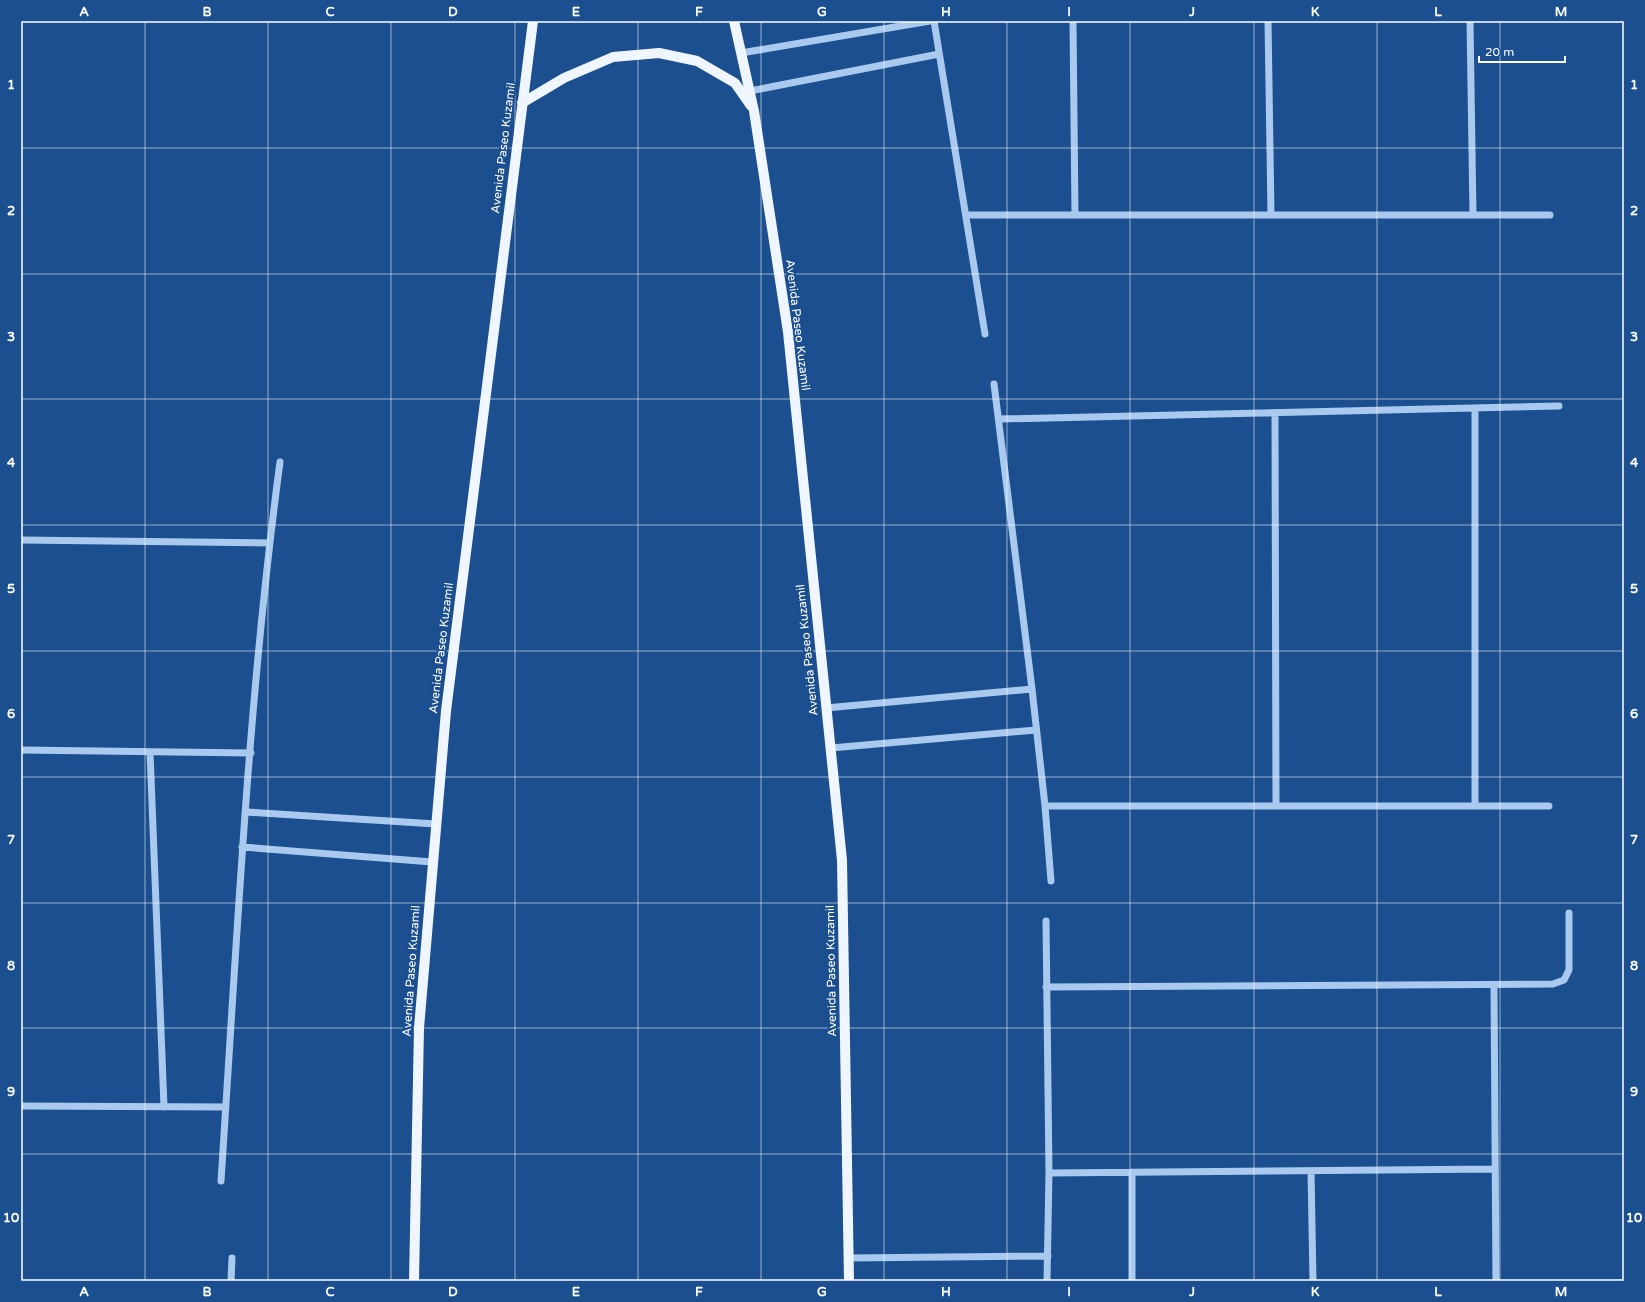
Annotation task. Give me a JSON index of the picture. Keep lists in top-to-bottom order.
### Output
{
  "streets": {
    "main road": ["Avenida Paseo Kuzamil"]
  },
  "scale_bar": "20 m",
  "grid": {
    "columns": [
      "A",
      "B",
      "C",
      "D",
      "E",
      "F",
      "G",
      "H",
      "I",
      "J",
      "K",
      "L",
      "M"
    ],
    "rows": [
      "1",
      "2",
      "3",
      "4",
      "5",
      "6",
      "7",
      "8",
      "9",
      "10"
    ]
  }
}
